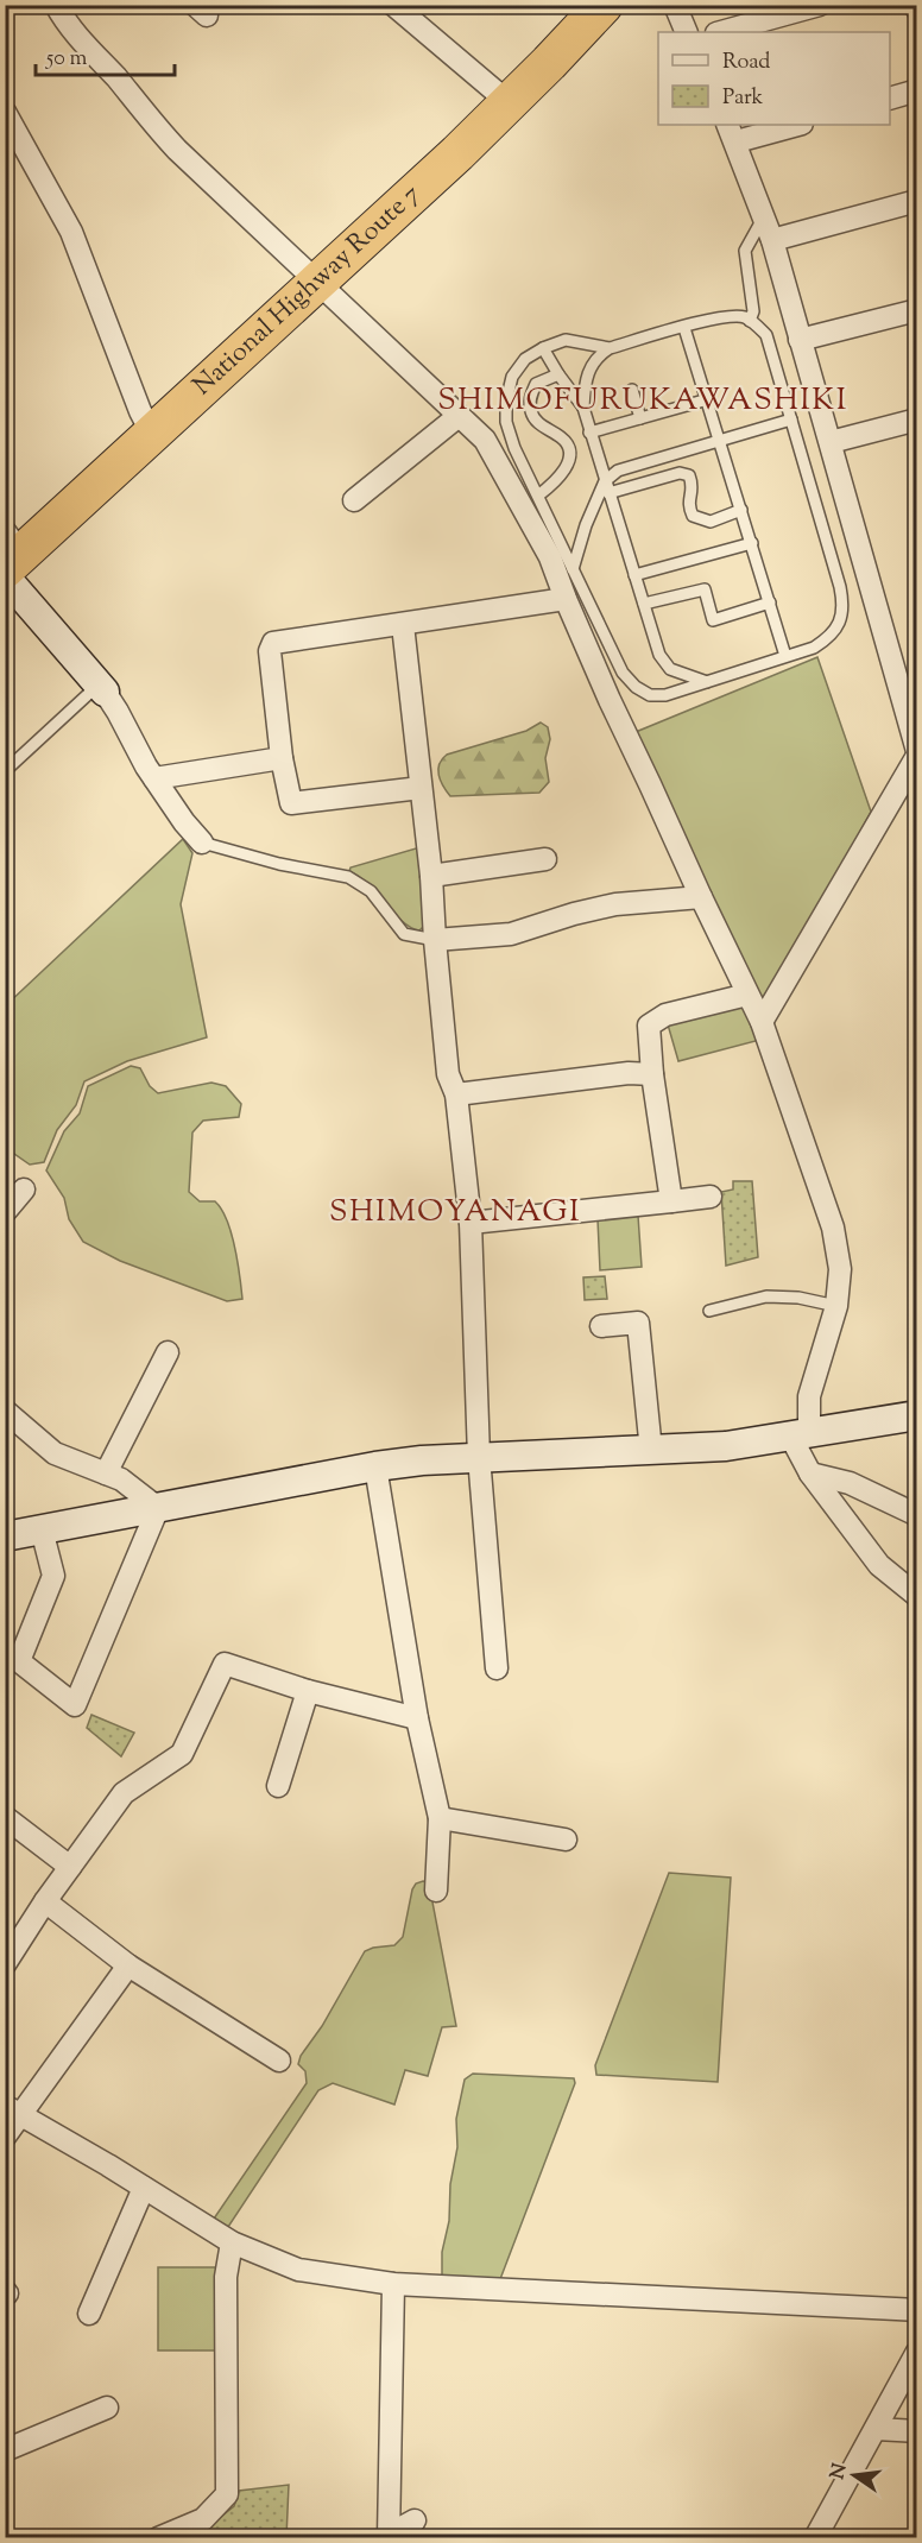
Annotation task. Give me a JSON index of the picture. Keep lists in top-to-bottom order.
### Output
{
  "streets": {
    "highway": ["National Highway Route 7"]
  },
  "districts": ["SHIMOFURUKAWASHIKI", "SHIMOYANAGI"],
  "legend": ["Road", "Park"],
  "scale_bar": "50 m",
  "north": "left"
}
